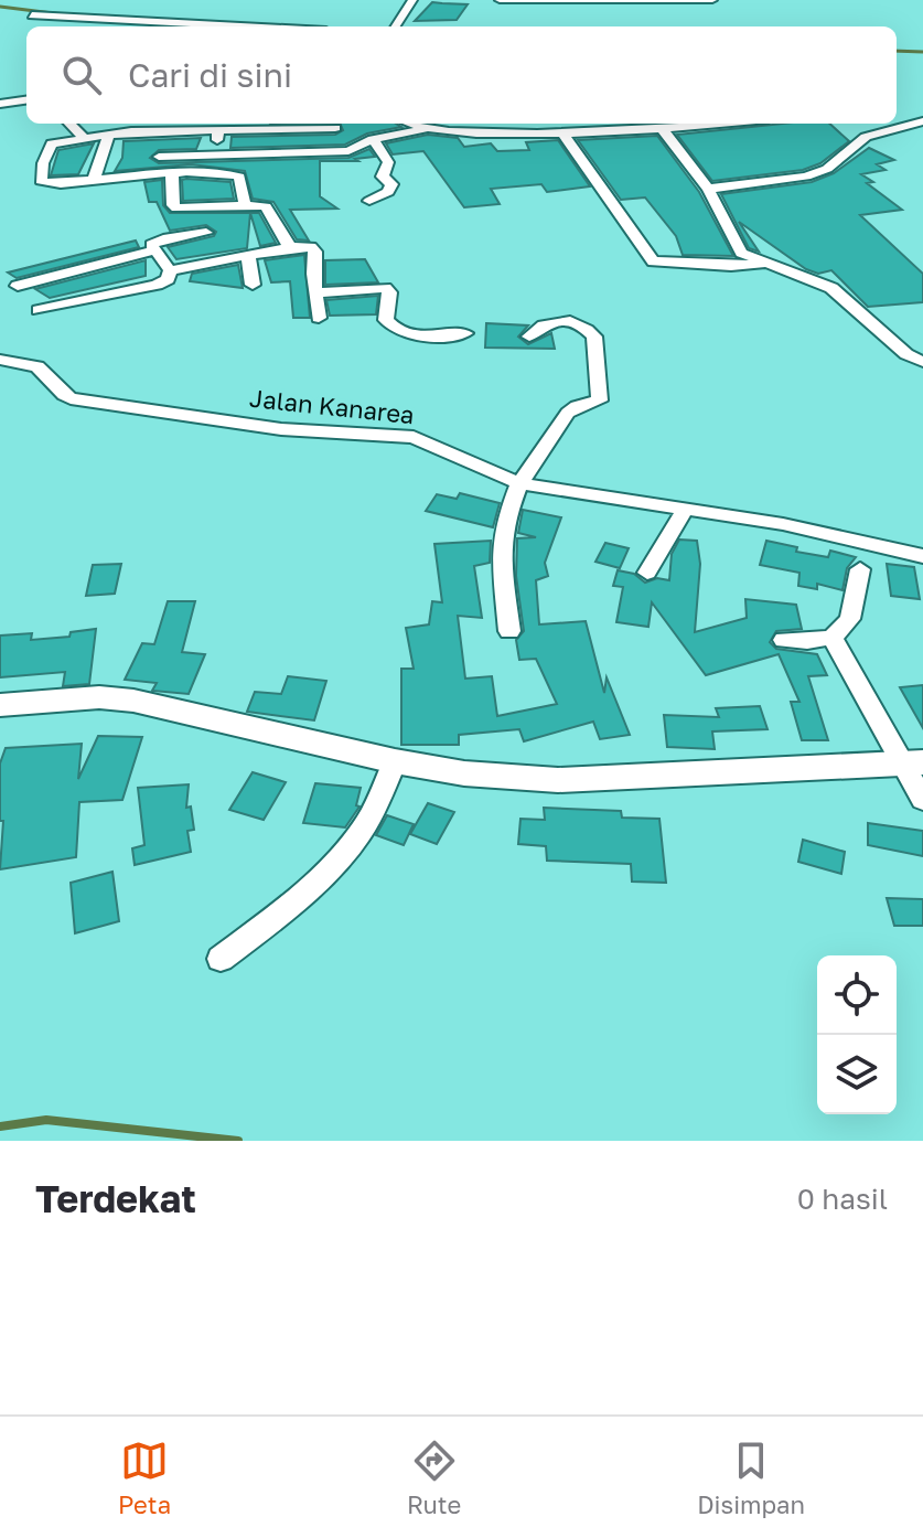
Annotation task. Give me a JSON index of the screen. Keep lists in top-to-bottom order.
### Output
{
  "streets": {
    "street": ["Jalan Kanarea"]
  },
  "page": {
    "search": "Cari di sini",
    "heading": ["Terdekat", "0 hasil"],
    "nav": ["Peta", "Rute", "Disimpan"]
  }
}
